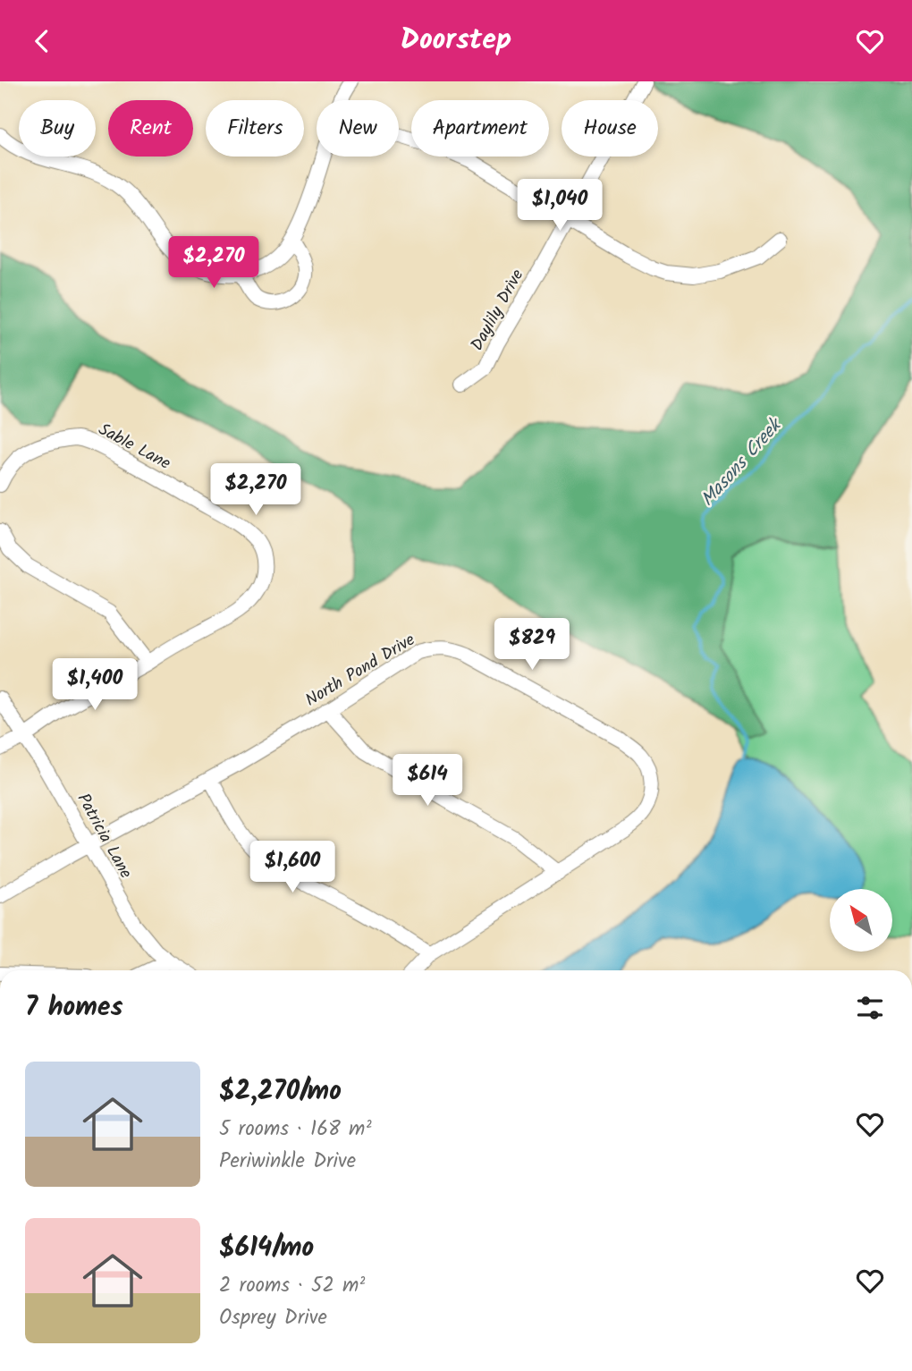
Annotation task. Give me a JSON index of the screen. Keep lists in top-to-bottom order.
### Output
{
  "streets": {
    "street": [
      "Daylily Drive",
      "Sable Lane",
      "North Pond Drive",
      "Patricia Lane"
    ]
  },
  "crossings": [
    ["Sable Lane", "Patricia Lane"],
    ["North Pond Drive", "Patricia Lane"]
  ],
  "water": ["Masons Creek"],
  "north": "top left",
  "page": {
    "header": "Doorstep",
    "chip": [
      "Buy",
      "Rent",
      "Filters",
      "New",
      "Apartment",
      "House"
    ],
    "price": [
      "$1,040",
      "$2,270",
      "$2,270",
      "$829",
      "$1,400",
      "$614",
      "$1,600"
    ],
    "heading": "7 homes",
    "list": [
      {
        "name": "$2,270/mo",
        "note": "5 rooms · 168 m² · Periwinkle Drive"
      },
      {
        "name": "$614/mo",
        "note": "2 rooms · 52 m² · Osprey Drive"
      }
    ]
  }
}
